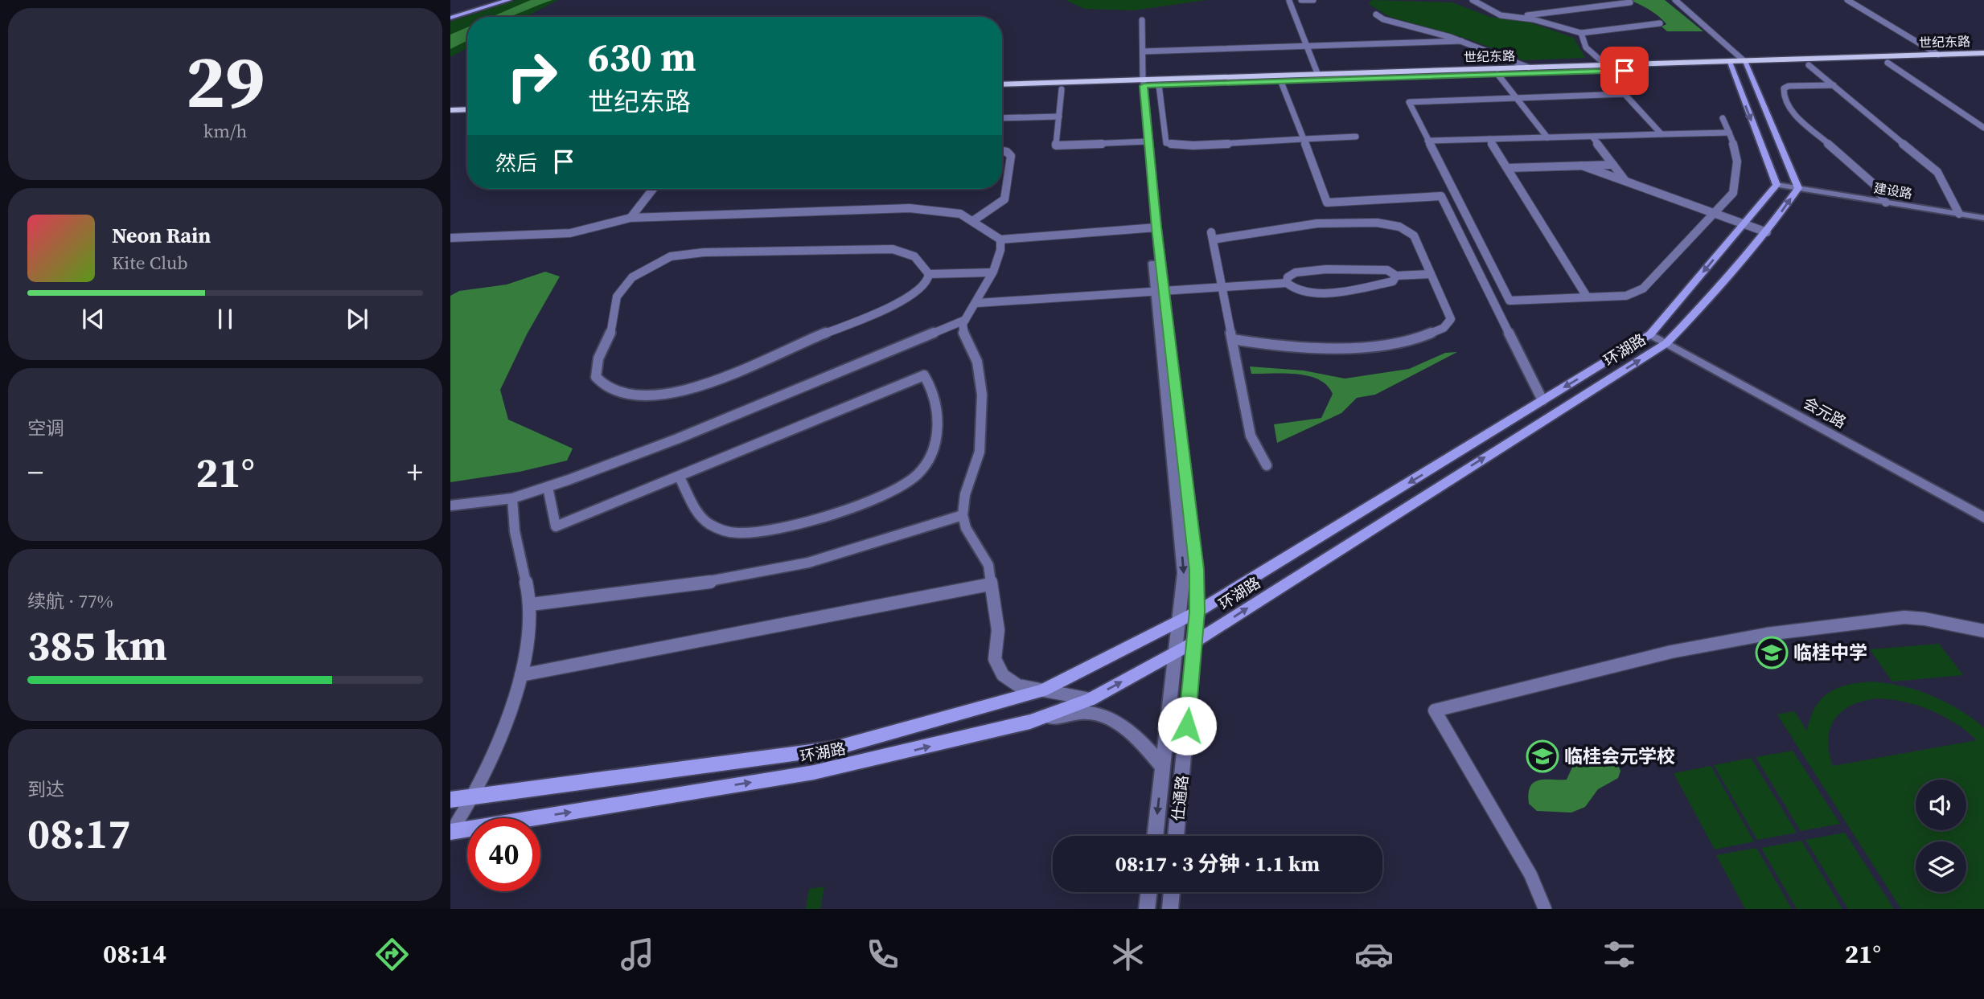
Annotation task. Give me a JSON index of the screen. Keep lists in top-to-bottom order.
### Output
{
  "streets": {
    "main road": ["世纪东路", "环湖路"],
    "street": ["建设路", "会元路", "仕通路"]
  },
  "crossings": [
    ["世纪东路", "仕通路"],
    ["建设路", "环湖路"],
    ["环湖路", "会元路"],
    ["环湖路", "仕通路"]
  ],
  "places": {
    "school or university": ["临桂中学", "临桂会元学校"]
  },
  "page": {
    "tile": [
      ["29", "km/h"],
      "空调",
      ["续航 · 77%", "385 km"],
      ["到达", "08:17"]
    ],
    "turn": ["630 m", "世纪东路"],
    "then": "然后",
    "song": ["Neon Rain", "Kite Club"],
    "heat": ["−", "21°", "+"],
    "limit": "40",
    "trip": "08:17 · 3 分钟 · 1.1 km",
    "tabs": ["08:14", "21°"]
  }
}
